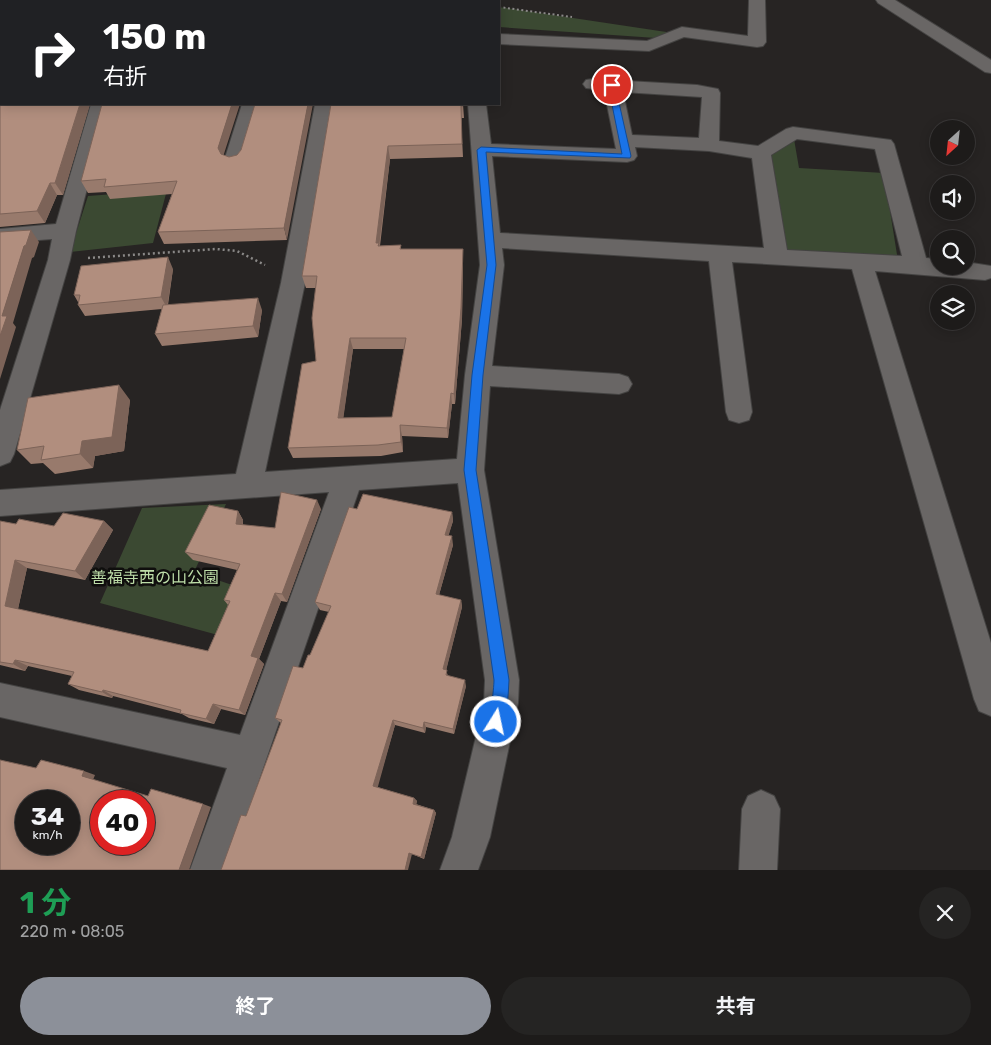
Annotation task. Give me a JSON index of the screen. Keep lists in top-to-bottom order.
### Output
{
  "parks": ["善福寺西の山公園"],
  "north": "bottom left",
  "page": {
    "turn": ["150 m", "右折"],
    "speed": "34 km/h",
    "limit": "40",
    "heading": ["1 分", "220 m · 08:05"],
    "buttons": ["終了", "共有"]
  }
}
